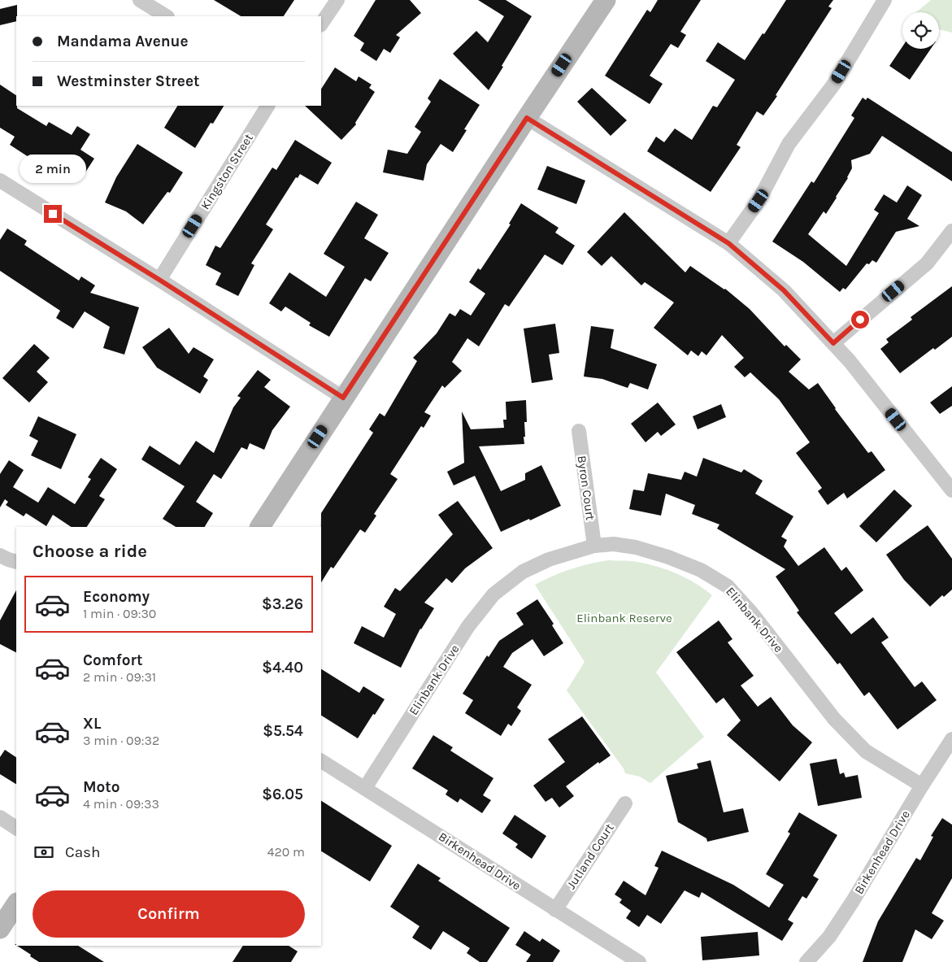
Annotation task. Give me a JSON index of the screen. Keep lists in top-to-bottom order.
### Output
{
  "streets": {
    "street": [
      "Kingston Street",
      "Byron Court",
      "Elinbank Drive",
      "Birkenhead Drive",
      "Jutland Court"
    ]
  },
  "crossings": [
    ["Byron Court", "Elinbank Drive"],
    ["Elinbank Drive", "Birkenhead Drive"],
    ["Birkenhead Drive", "Jutland Court"]
  ],
  "parks": ["Elinbank Reserve"],
  "page": {
    "banner": ["Mandama Avenue", "Westminster Street"],
    "bubble": "2 min",
    "heading": "Choose a ride",
    "list": [
      {
        "name": "Economy",
        "note": "1 min · 09:30",
        "value": "$3.26"
      },
      {
        "name": "Comfort",
        "note": "2 min · 09:31",
        "value": "$4.40"
      },
      {
        "name": "XL",
        "note": "3 min · 09:32",
        "value": "$5.54"
      },
      {
        "name": "Moto",
        "note": "4 min · 09:33",
        "value": "$6.05"
      }
    ],
    "pay": ["Cash", "420 m"],
    "buttons": "Confirm"
  }
}
